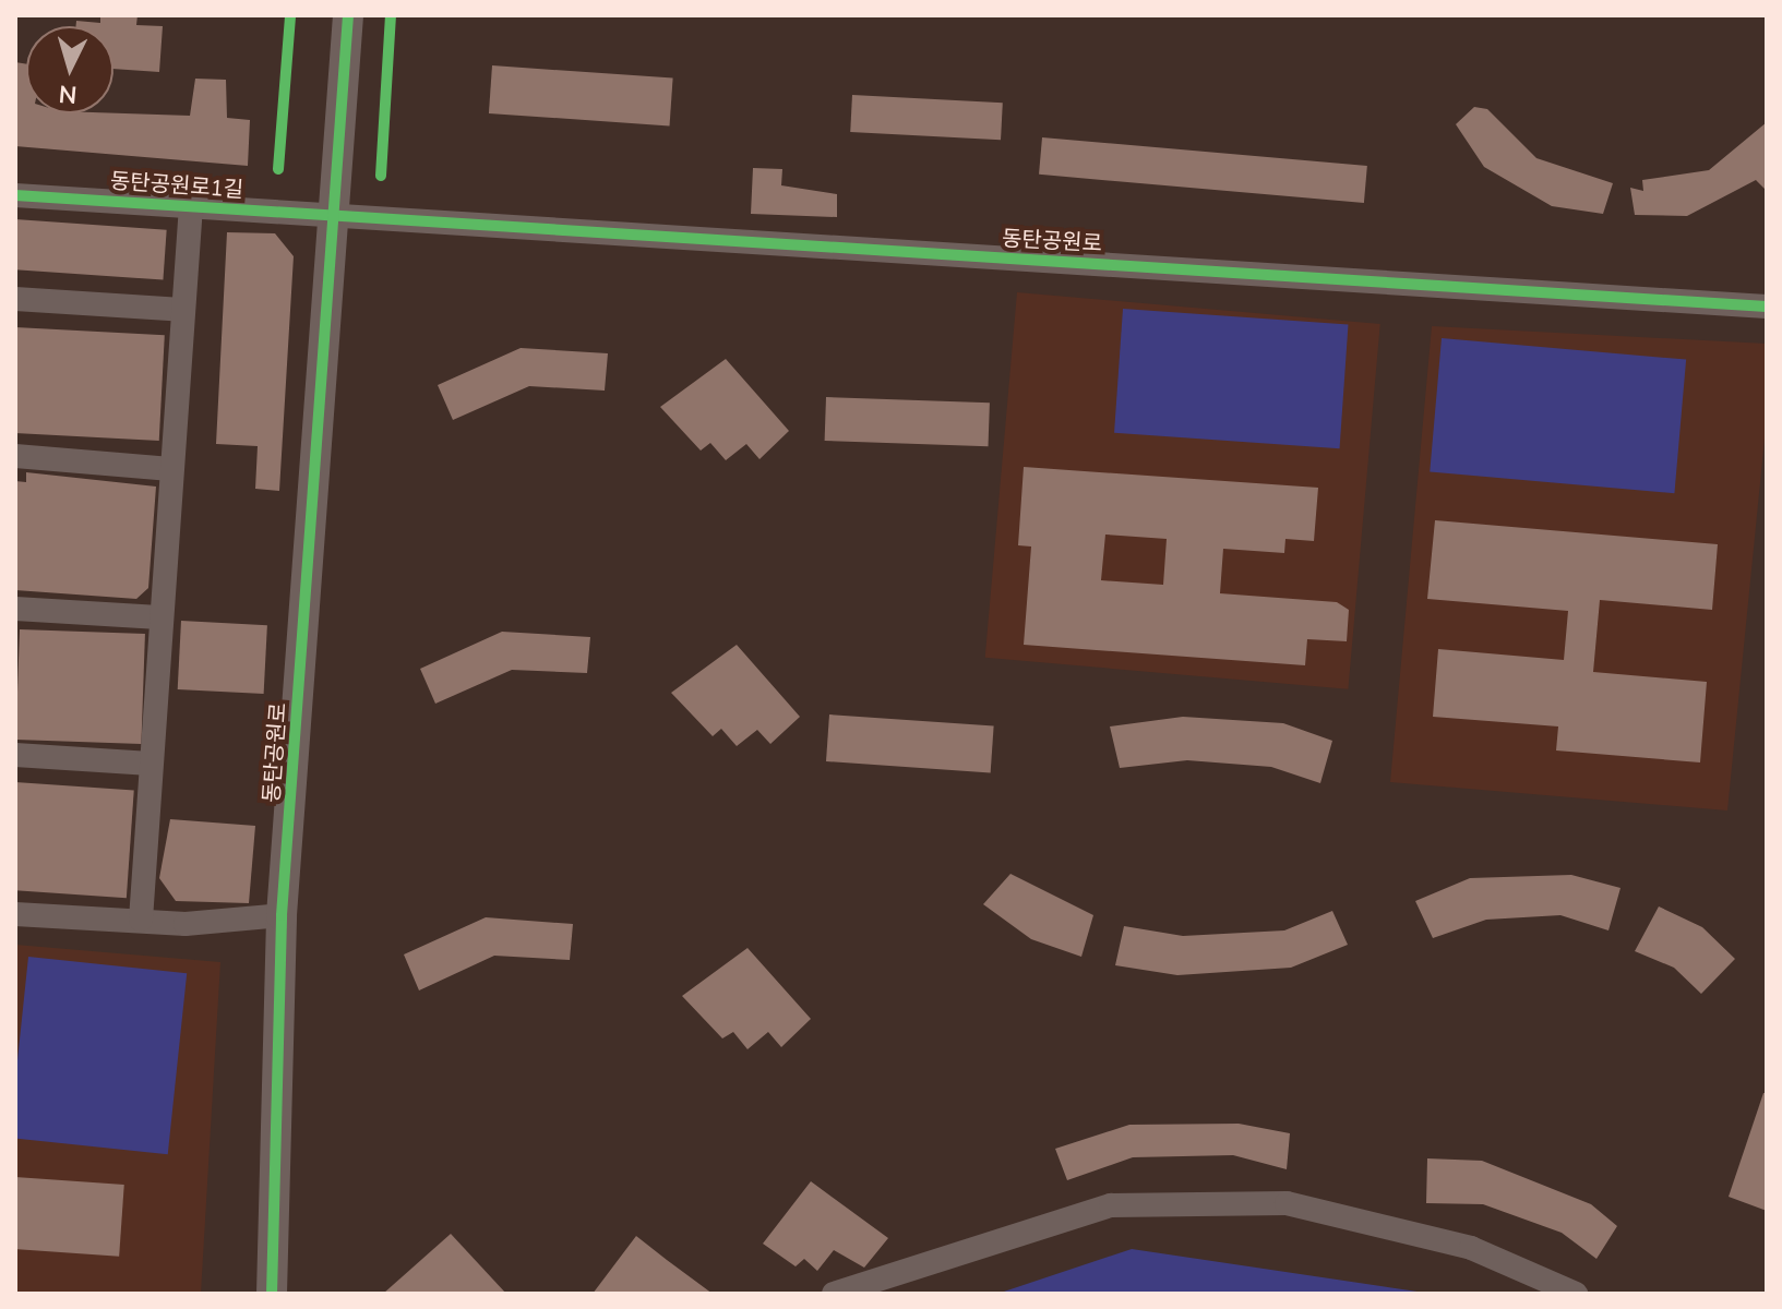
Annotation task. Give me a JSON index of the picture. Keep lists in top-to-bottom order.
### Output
{
  "streets": {
    "street": ["동탄공원로1길", "동탄공원로"]
  },
  "crossings": [
    ["동탄공원로1길", "동탄공원로"]
  ],
  "north": "bottom"
}
